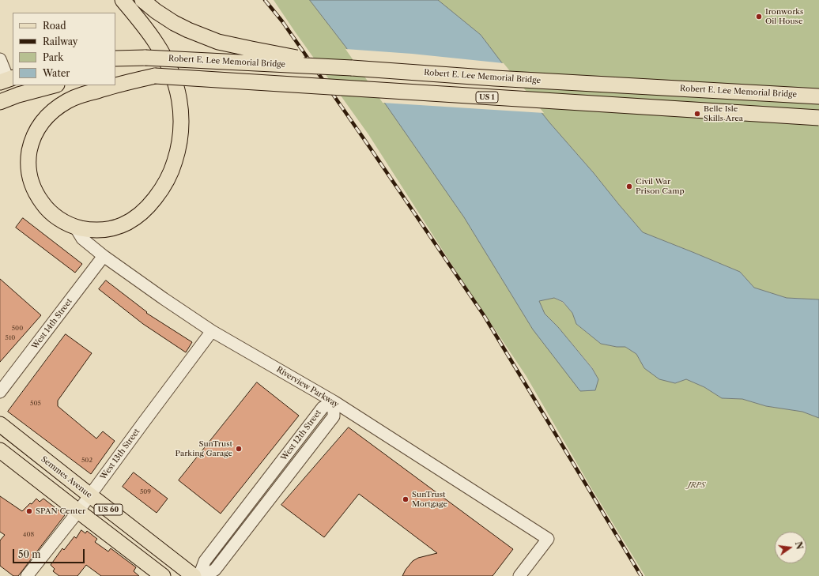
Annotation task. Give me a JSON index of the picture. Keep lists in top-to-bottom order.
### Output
{
  "streets": {
    "main road": [
      "Robert E. Lee Memorial Bridge",
      "US 1",
      "Semmes Avenue",
      "US 60"
    ],
    "street": [
      "West 14th Street",
      "Riverview Parkway",
      "West 12th Street",
      "West 13th Street"
    ]
  },
  "crossings": [
    ["West 14th Street", "Riverview Parkway"],
    ["Riverview Parkway", "West 12th Street"],
    ["Riverview Parkway", "West 13th Street"],
    ["West 13th Street", "Semmes Avenue"],
    ["West 13th Street", "US 60"]
  ],
  "parks": ["JRPS"],
  "places": [
    "Ironworks Oil House",
    "Belle Isle Skills Area",
    "Civil War Prison Camp",
    "SunTrust Parking Garage",
    "SunTrust Mortgage",
    "SPAN Center"
  ],
  "house_numbers": [
    "500",
    "510",
    "505",
    "502",
    "509",
    "408"
  ],
  "legend": [
    "Road",
    "Railway",
    "Park",
    "Water"
  ],
  "scale_bar": "50 m",
  "north": "right"
}
